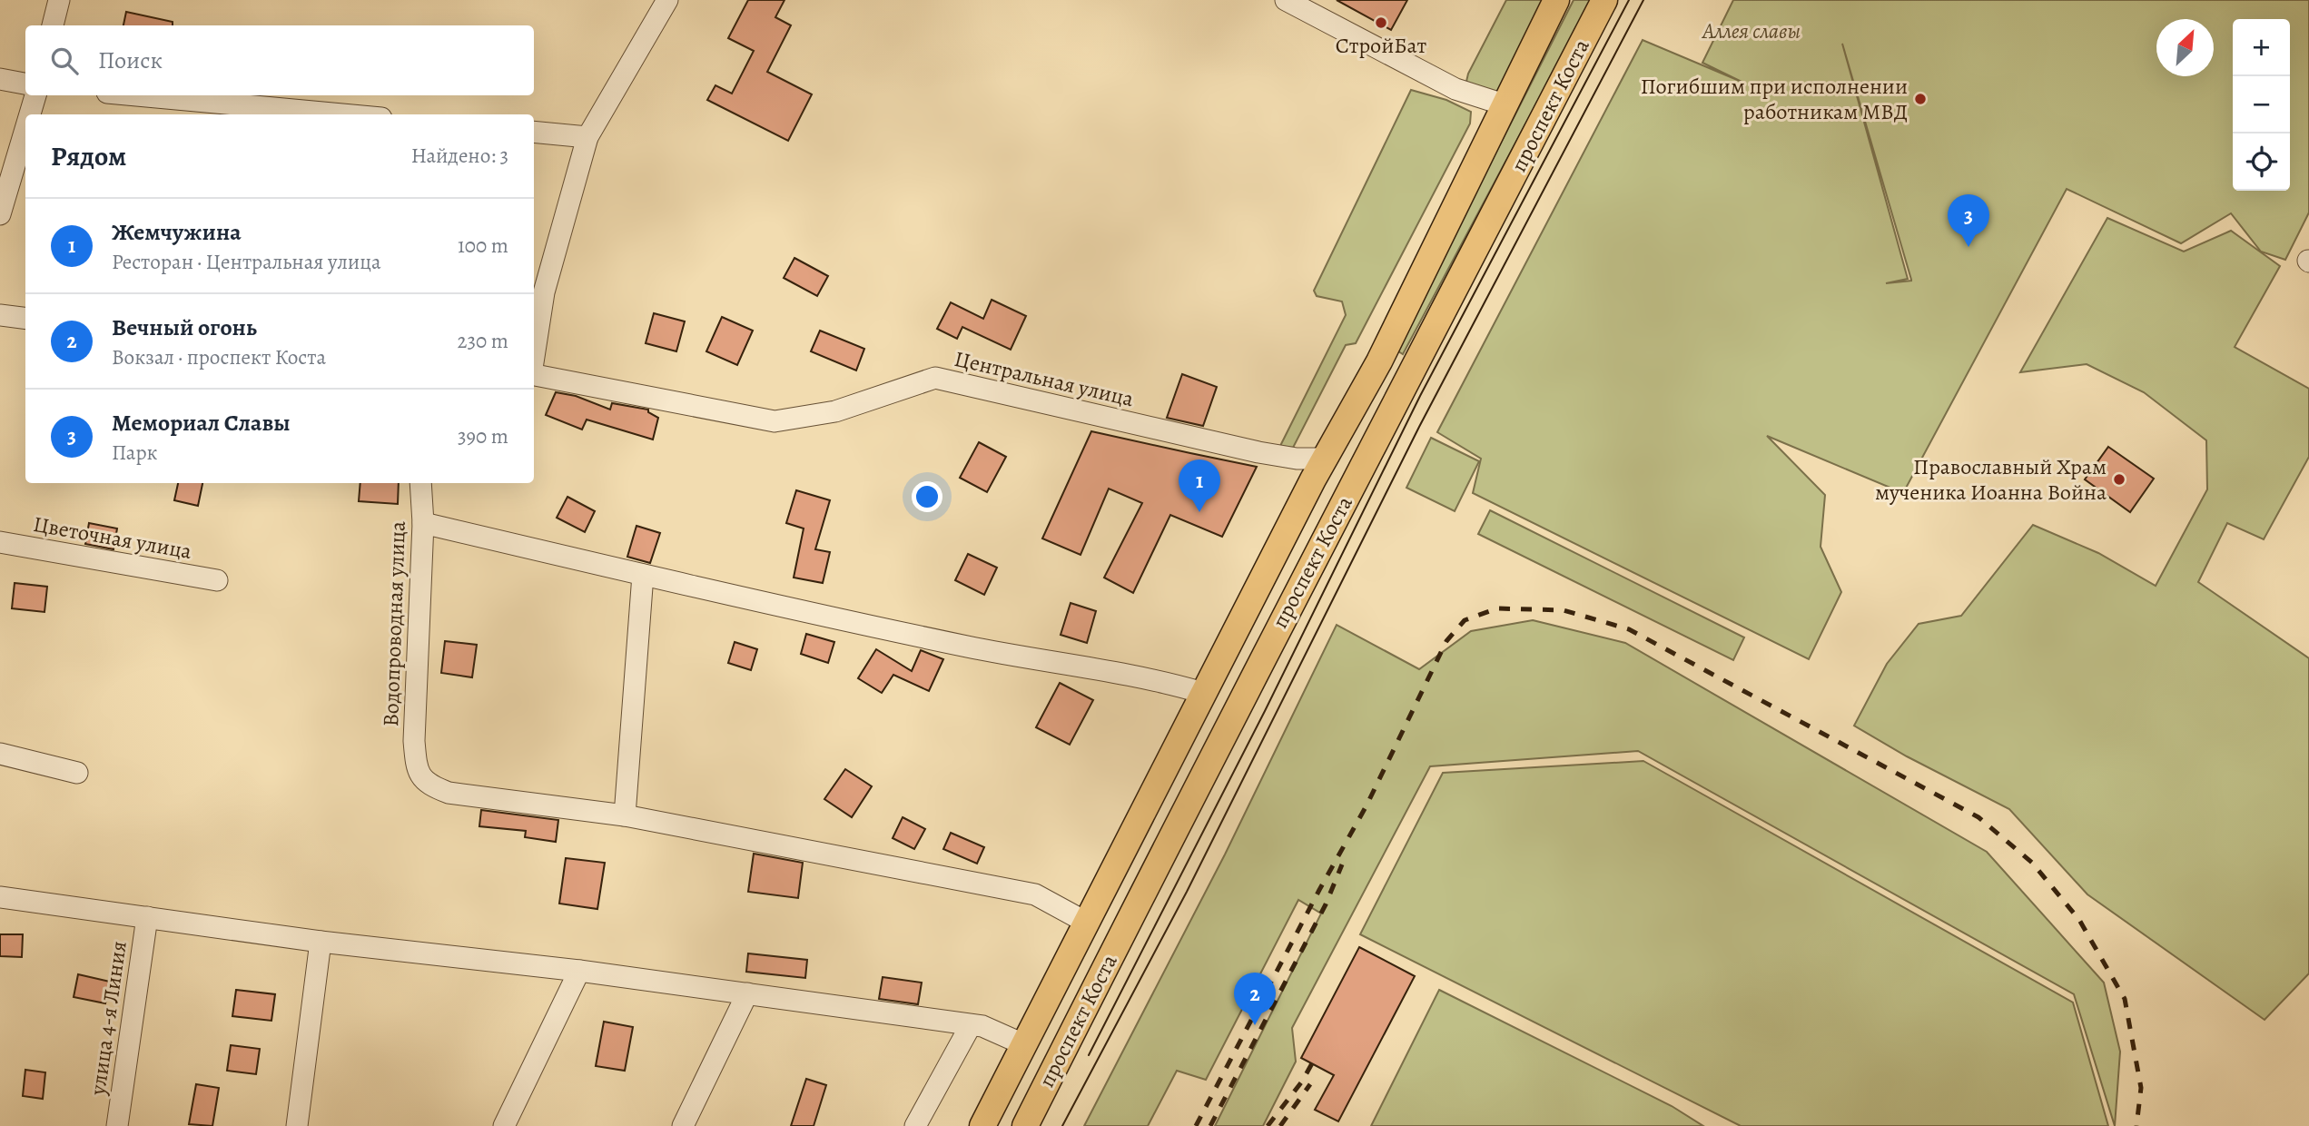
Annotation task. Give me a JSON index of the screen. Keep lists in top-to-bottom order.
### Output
{
  "streets": {
    "main road": ["проспект Коста"],
    "street": [
      "Центральная улица",
      "Цветочная улица",
      "Водопроводная улица",
      "улица 4-я Линия"
    ]
  },
  "crossings": [
    ["проспект Коста", "Центральная улица"]
  ],
  "parks": ["Аллея славы"],
  "places": ["СтройБат", "Погибшим при исполнении работникам МВД", "Православный Храм мученика Иоанна Война"],
  "north": "top right",
  "page": {
    "map_buttons": ["+", "−"],
    "search": "Поиск",
    "heading": ["Рядом", "Найдено: 3"],
    "pins": ["3", "1", "2"],
    "list": [
      {
        "mark": "1",
        "name": "Жемчужина",
        "note": "Ресторан · Центральная улица",
        "value": "100 m"
      },
      {
        "mark": "2",
        "name": "Вечный огонь",
        "note": "Вокзал · проспект Коста",
        "value": "230 m"
      },
      {
        "mark": "3",
        "name": "Мемориал Славы",
        "note": "Парк",
        "value": "390 m"
      }
    ]
  }
}
